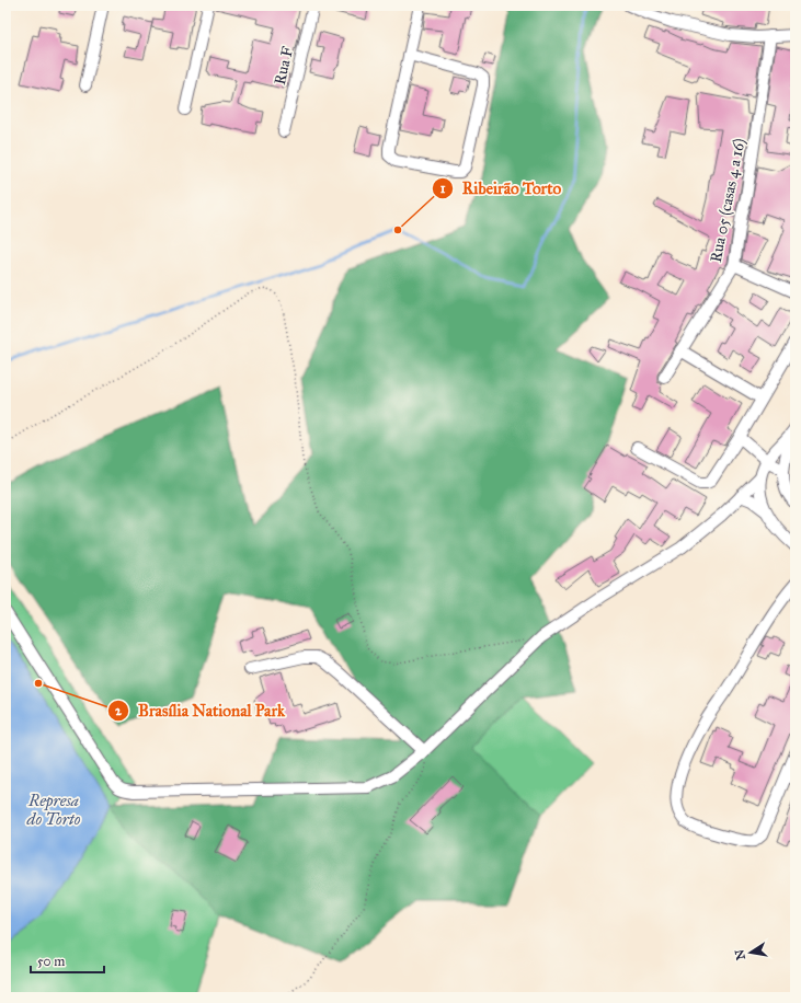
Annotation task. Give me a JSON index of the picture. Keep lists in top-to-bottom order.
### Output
{
  "streets": {
    "street": ["Rua F", "Rua 05 (casas 4 a 16)"]
  },
  "water": ["Represa do Torto"],
  "places": ["Ribeirão Torto", "Brasília National Park"],
  "scale_bar": "50 m",
  "north": "left"
}
